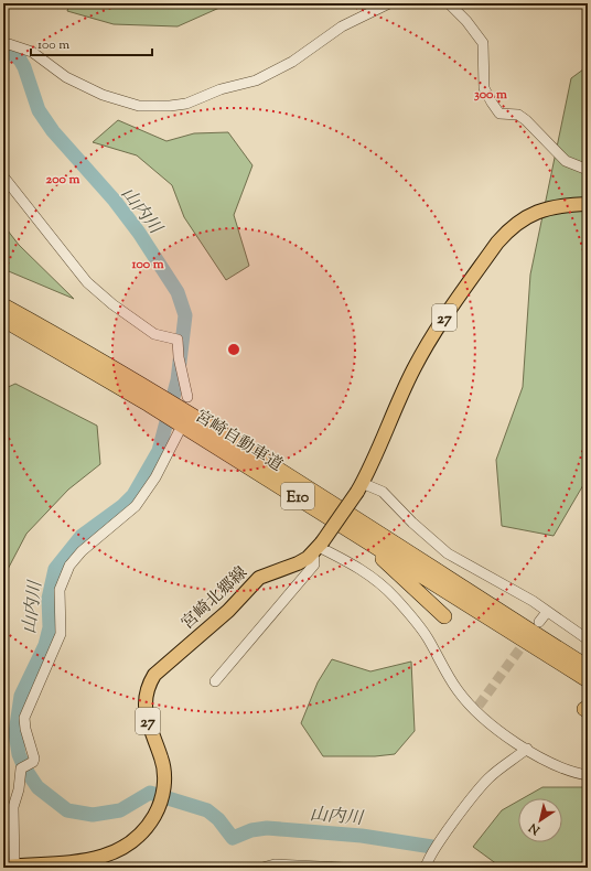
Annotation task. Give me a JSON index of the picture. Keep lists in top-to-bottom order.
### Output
{
  "streets": {
    "highway": ["宮崎自動車道", "E10"],
    "main road": ["27", "宮崎北郷線"]
  },
  "water": ["山内川"],
  "scale_bar": "100 m",
  "north": "bottom left",
  "rings": ["300 m", "200 m", "100 m"]
}
